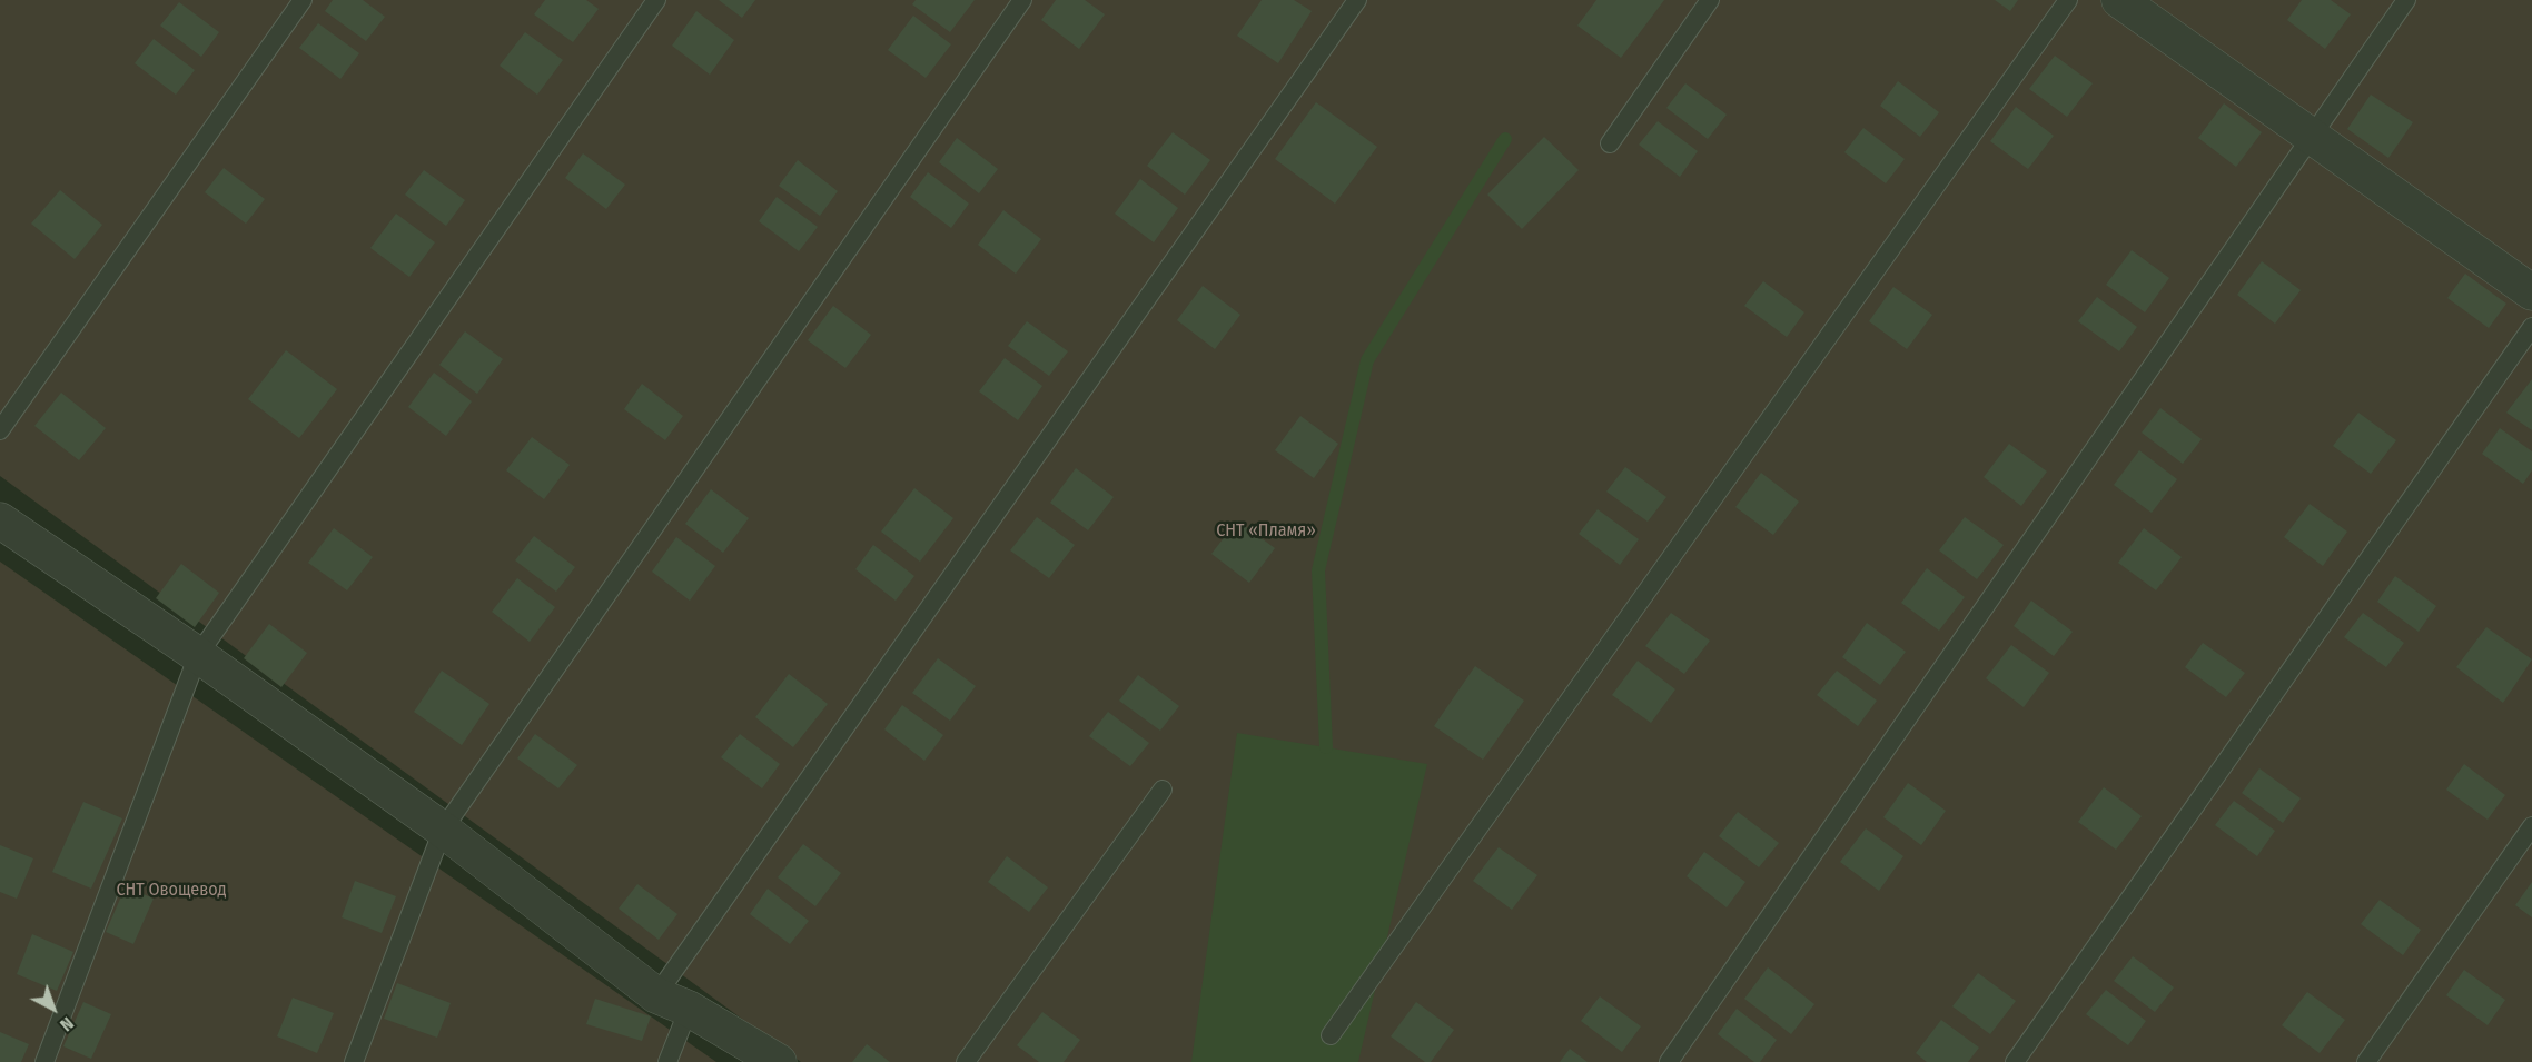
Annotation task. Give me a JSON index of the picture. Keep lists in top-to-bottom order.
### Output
{
  "parks": ["СНТ «Пламя»", "СНТ Овощевод"],
  "north": "bottom right"
}
